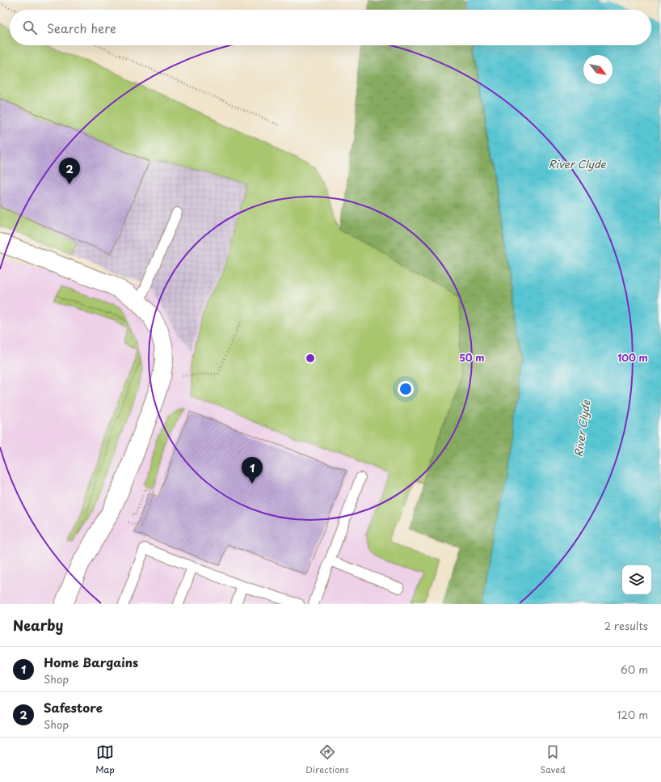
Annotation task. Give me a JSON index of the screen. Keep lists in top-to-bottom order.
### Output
{
  "water": ["River Clyde"],
  "north": "bottom right",
  "page": {
    "search": "Search here",
    "pins": ["2", "1"],
    "heading": ["Nearby", "2 results"],
    "list": [
      {
        "mark": "1",
        "name": "Home Bargains",
        "note": "Shop",
        "value": "60 m"
      },
      {
        "mark": "2",
        "name": "Safestore",
        "note": "Shop",
        "value": "120 m"
      }
    ],
    "nav": ["Map", "Directions", "Saved"]
  },
  "rings": ["50 m", "100 m"]
}
